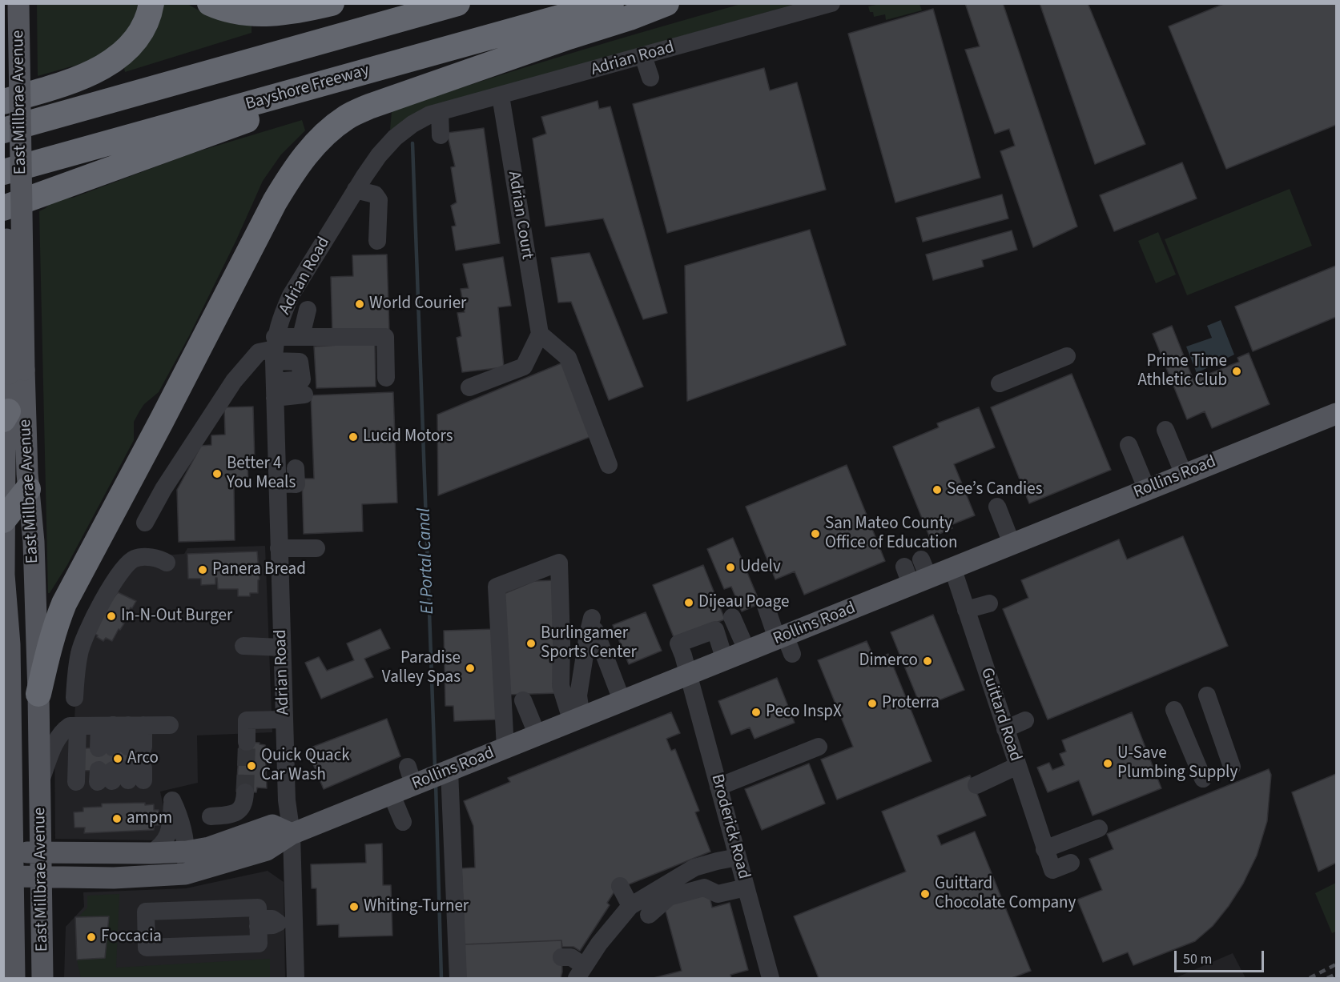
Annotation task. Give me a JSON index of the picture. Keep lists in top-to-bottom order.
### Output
{
  "streets": {
    "highway": ["Bayshore Freeway"],
    "main road": ["East Millbrae Avenue", "Rollins Road"],
    "street": [
      "Adrian Road",
      "Adrian Court",
      "Guittard Road",
      "Broderick Road"
    ]
  },
  "crossings": [
    ["Adrian Road", "Adrian Court"],
    ["Adrian Road", "Rollins Road"],
    ["East Millbrae Avenue", "Rollins Road"],
    ["Rollins Road", "Guittard Road"],
    ["Rollins Road", "Broderick Road"]
  ],
  "water": ["El Portal Canal"],
  "places": [
    "World Courier",
    "Prime Time Athletic Club",
    "Lucid Motors",
    "Better 4 You Meals",
    "See’s Candies",
    "San Mateo County Office of Education",
    "Udelv",
    "Panera Bread",
    "Dijeau Poage",
    "In-N-Out Burger",
    "Burlingamer Sports Center",
    "Dimerco",
    "Paradise Valley Spas",
    "Proterra",
    "Peco InspX",
    "Arco",
    "U-Save Plumbing Supply",
    "Quick Quack Car Wash",
    "ampm",
    "Guittard Chocolate Company",
    "Whiting-Turner",
    "Foccacia"
  ],
  "scale_bar": "50 m"
}
